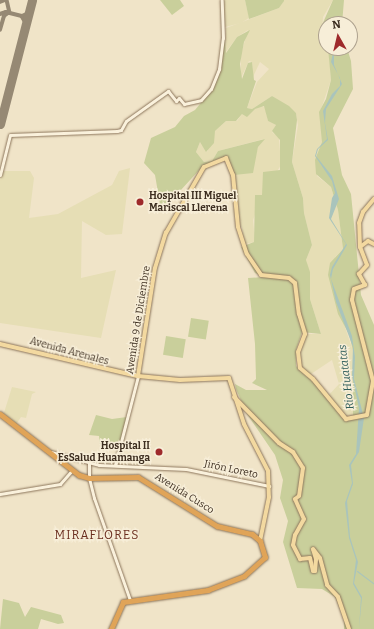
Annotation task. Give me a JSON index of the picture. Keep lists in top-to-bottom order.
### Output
{
  "streets": {
    "highway": ["Avenida Cusco"],
    "main road": ["Avenida 9 de Diciembre", "Avenida Arenales"],
    "street": ["Jirón Loreto"]
  },
  "crossings": [
    ["Avenida 9 de Diciembre", "Avenida Arenales"],
    ["Avenida 9 de Diciembre", "Jirón Loreto"],
    ["Jirón Loreto", "Avenida Cusco"]
  ],
  "districts": ["MIRAFLORES"],
  "water": ["Rio Huatatas"],
  "places": ["Hospital III Miguel Mariscal Llerena", "Hospital II EsSalud Huamanga"],
  "north": "top"
}
